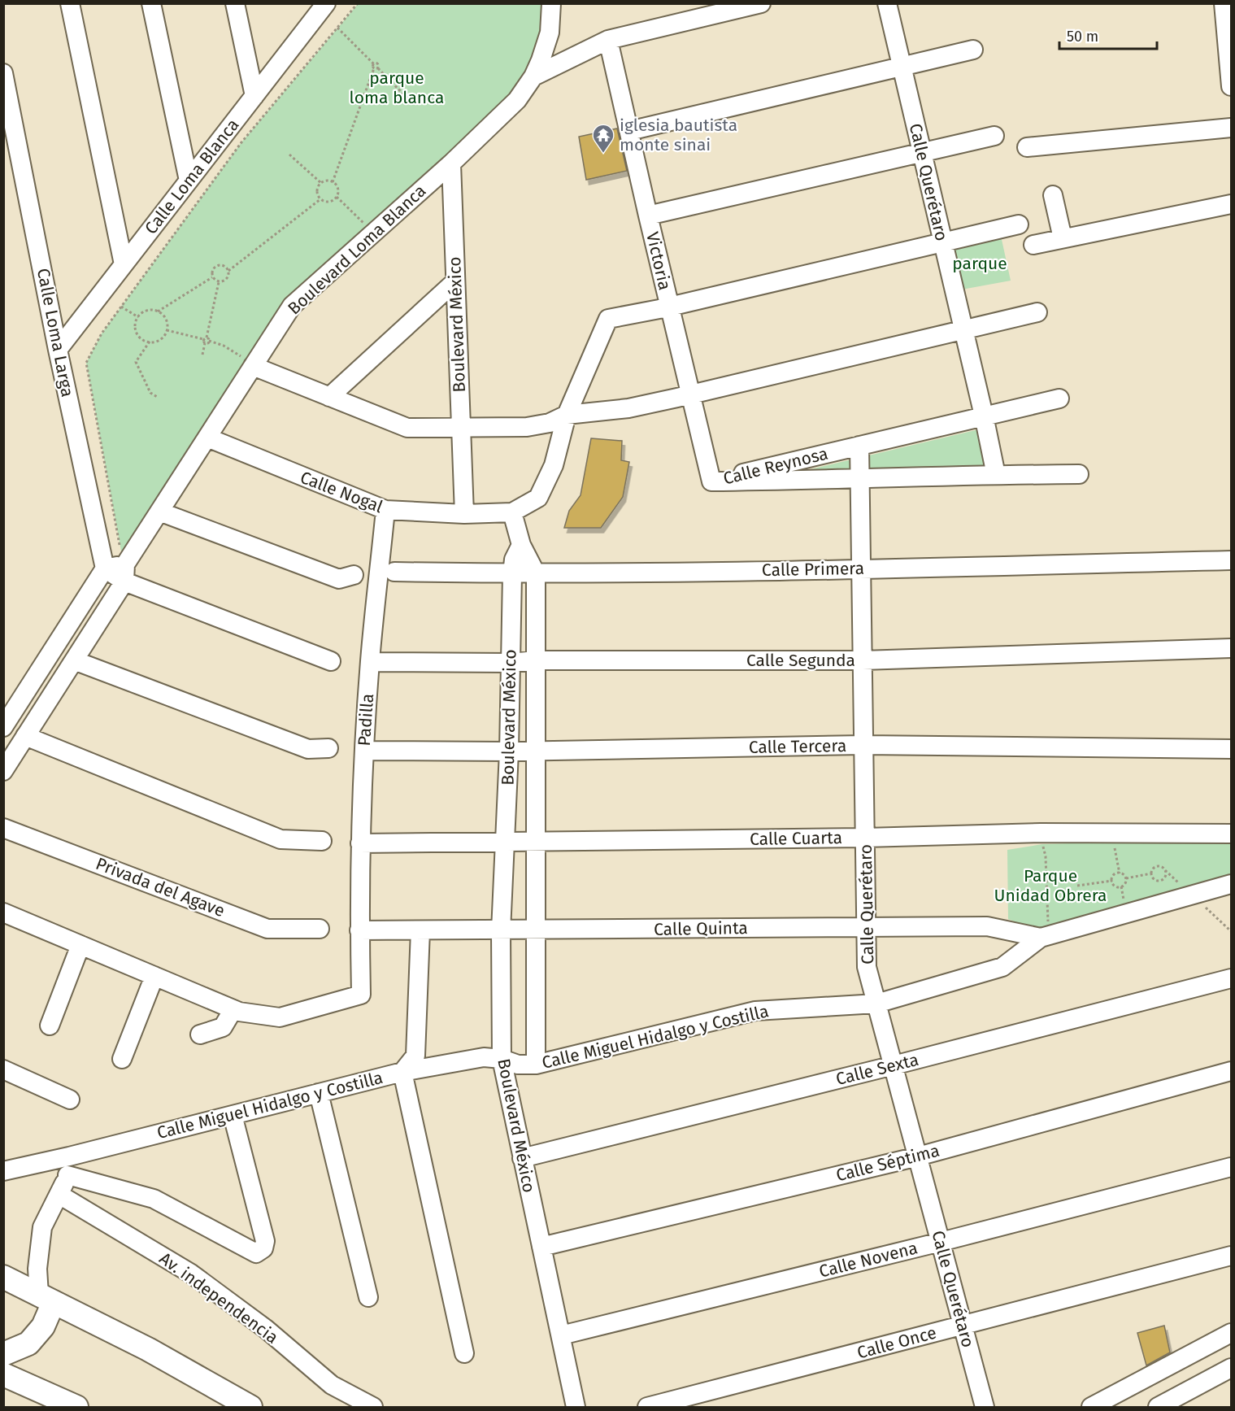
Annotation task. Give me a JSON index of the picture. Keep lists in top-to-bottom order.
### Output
{
  "streets": {
    "street": [
      "Calle Loma Blanca",
      "Calle Querétaro",
      "Boulevard Loma Blanca",
      "Victoria",
      "Boulevard México",
      "Calle Loma Larga",
      "Calle Reynosa",
      "Calle Nogal",
      "Calle Primera",
      "Calle Segunda",
      "Padilla",
      "Calle Tercera",
      "Calle Cuarta",
      "Privada del Agave",
      "Calle Quinta",
      "Calle Miguel Hidalgo y Costilla",
      "Calle Sexta",
      "Calle Séptima",
      "Calle Novena",
      "Av. independencia",
      "Calle Once"
    ]
  },
  "crossings": [
    ["Calle Loma Blanca", "Calle Loma Larga"],
    ["Calle Querétaro", "Calle Reynosa"],
    ["Calle Querétaro", "Calle Primera"],
    ["Calle Querétaro", "Calle Segunda"],
    ["Calle Querétaro", "Calle Tercera"],
    ["Calle Querétaro", "Calle Cuarta"],
    ["Calle Querétaro", "Calle Quinta"],
    ["Calle Querétaro", "Calle Miguel Hidalgo y Costilla"],
    ["Calle Querétaro", "Calle Sexta"],
    ["Calle Querétaro", "Calle Séptima"],
    ["Calle Querétaro", "Calle Novena"],
    ["Calle Querétaro", "Calle Once"],
    ["Boulevard Loma Blanca", "Boulevard México"],
    ["Boulevard Loma Blanca", "Calle Nogal"],
    ["Victoria", "Calle Reynosa"],
    ["Boulevard México", "Calle Nogal"],
    ["Boulevard México", "Calle Primera"],
    ["Boulevard México", "Calle Segunda"],
    ["Boulevard México", "Calle Tercera"],
    ["Boulevard México", "Calle Cuarta"],
    ["Boulevard México", "Calle Quinta"],
    ["Boulevard México", "Calle Miguel Hidalgo y Costilla"],
    ["Boulevard México", "Calle Sexta"],
    ["Boulevard México", "Calle Séptima"],
    ["Boulevard México", "Calle Novena"],
    ["Calle Nogal", "Padilla"],
    ["Calle Segunda", "Padilla"],
    ["Padilla", "Calle Tercera"],
    ["Padilla", "Calle Cuarta"],
    ["Padilla", "Calle Quinta"],
    ["Calle Quinta", "Calle Miguel Hidalgo y Costilla"]
  ],
  "parks": ["parque loma blanca", "parque", "Parque Unidad Obrera"],
  "places": {
    "temple": ["iglesia bautista monte sinai"]
  },
  "scale_bar": "50 m"
}
